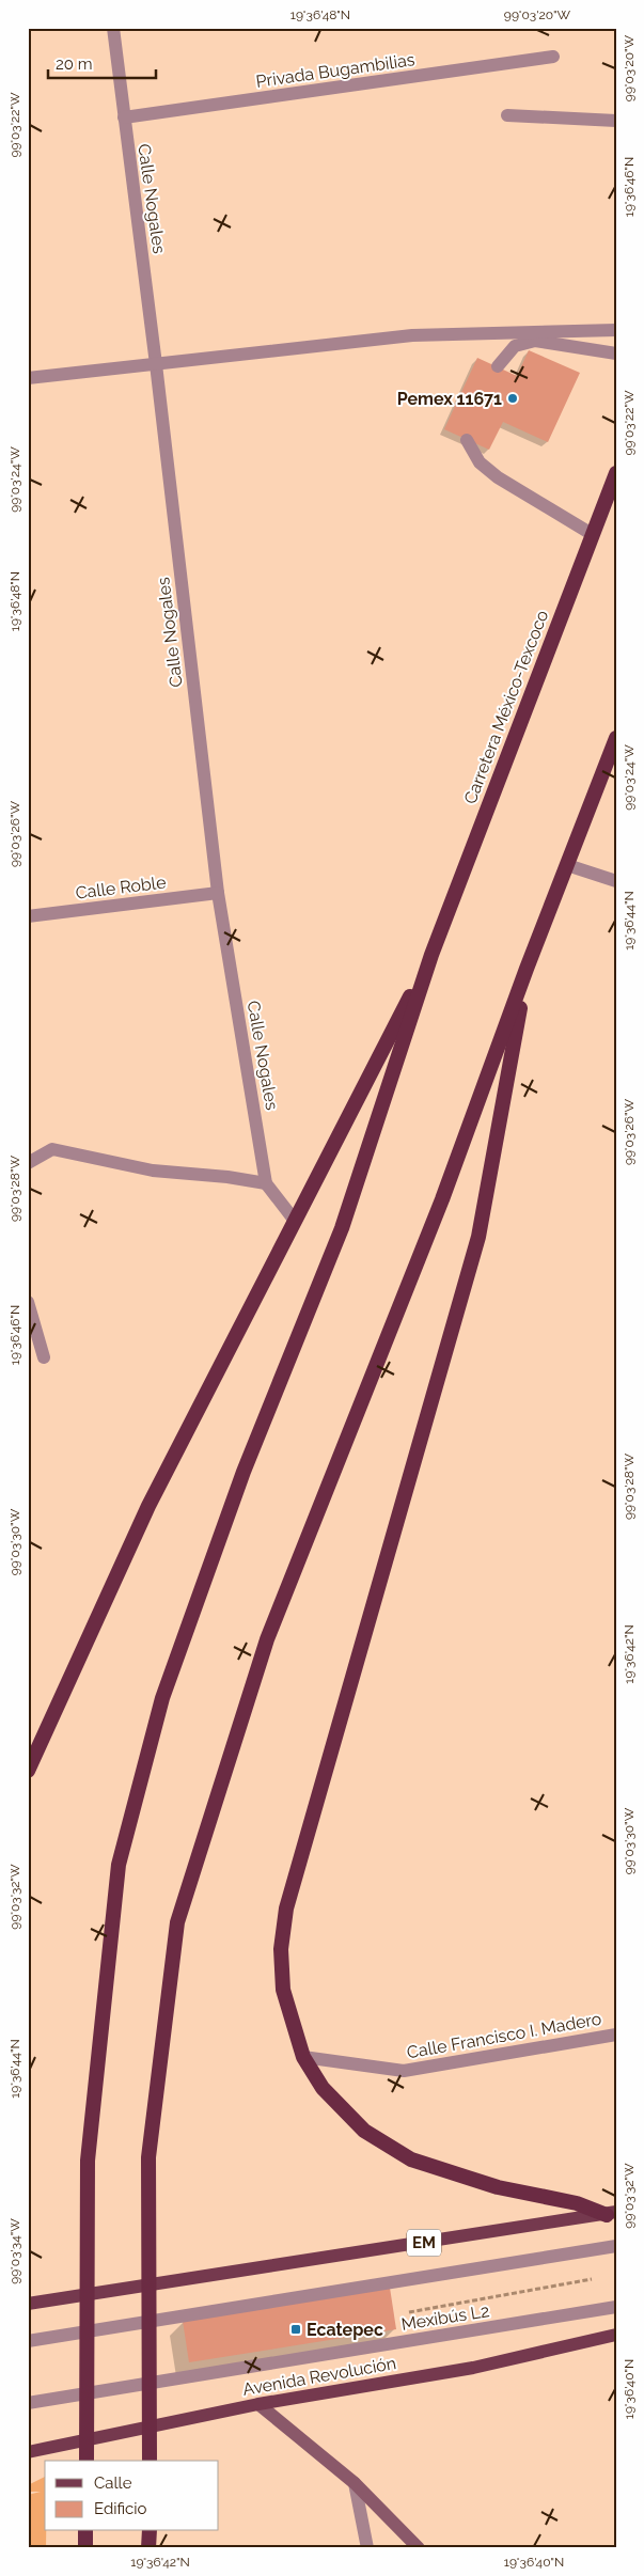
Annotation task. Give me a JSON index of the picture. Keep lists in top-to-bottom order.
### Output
{
  "streets": {
    "highway": ["Carretera México-Texcoco"],
    "main road": ["EM", "Avenida Revolución"],
    "street": [
      "Privada Bugambilias",
      "Calle Nogales",
      "Calle Roble",
      "Calle Francisco I. Madero",
      "Mexibús L2"
    ]
  },
  "crossings": [
    ["Privada Bugambilias", "Calle Nogales"],
    ["Calle Nogales", "Calle Roble"]
  ],
  "places": {
    "other": ["Pemex 11671"],
    "transit": ["Ecatepec"]
  },
  "legend": ["Calle", "Edificio"],
  "scale_bar": "20 m",
  "coordinates": [
    "19°36'48\"N",
    "99°03'20\"W",
    "99°03'22\"W",
    "19°36'46\"N",
    "99°03'24\"W",
    "99°03'26\"W",
    "19°36'44\"N",
    "99°03'28\"W",
    "99°03'30\"W",
    "19°36'42\"N",
    "99°03'32\"W",
    "99°03'34\"W",
    "19°36'40\"N"
  ]
}
